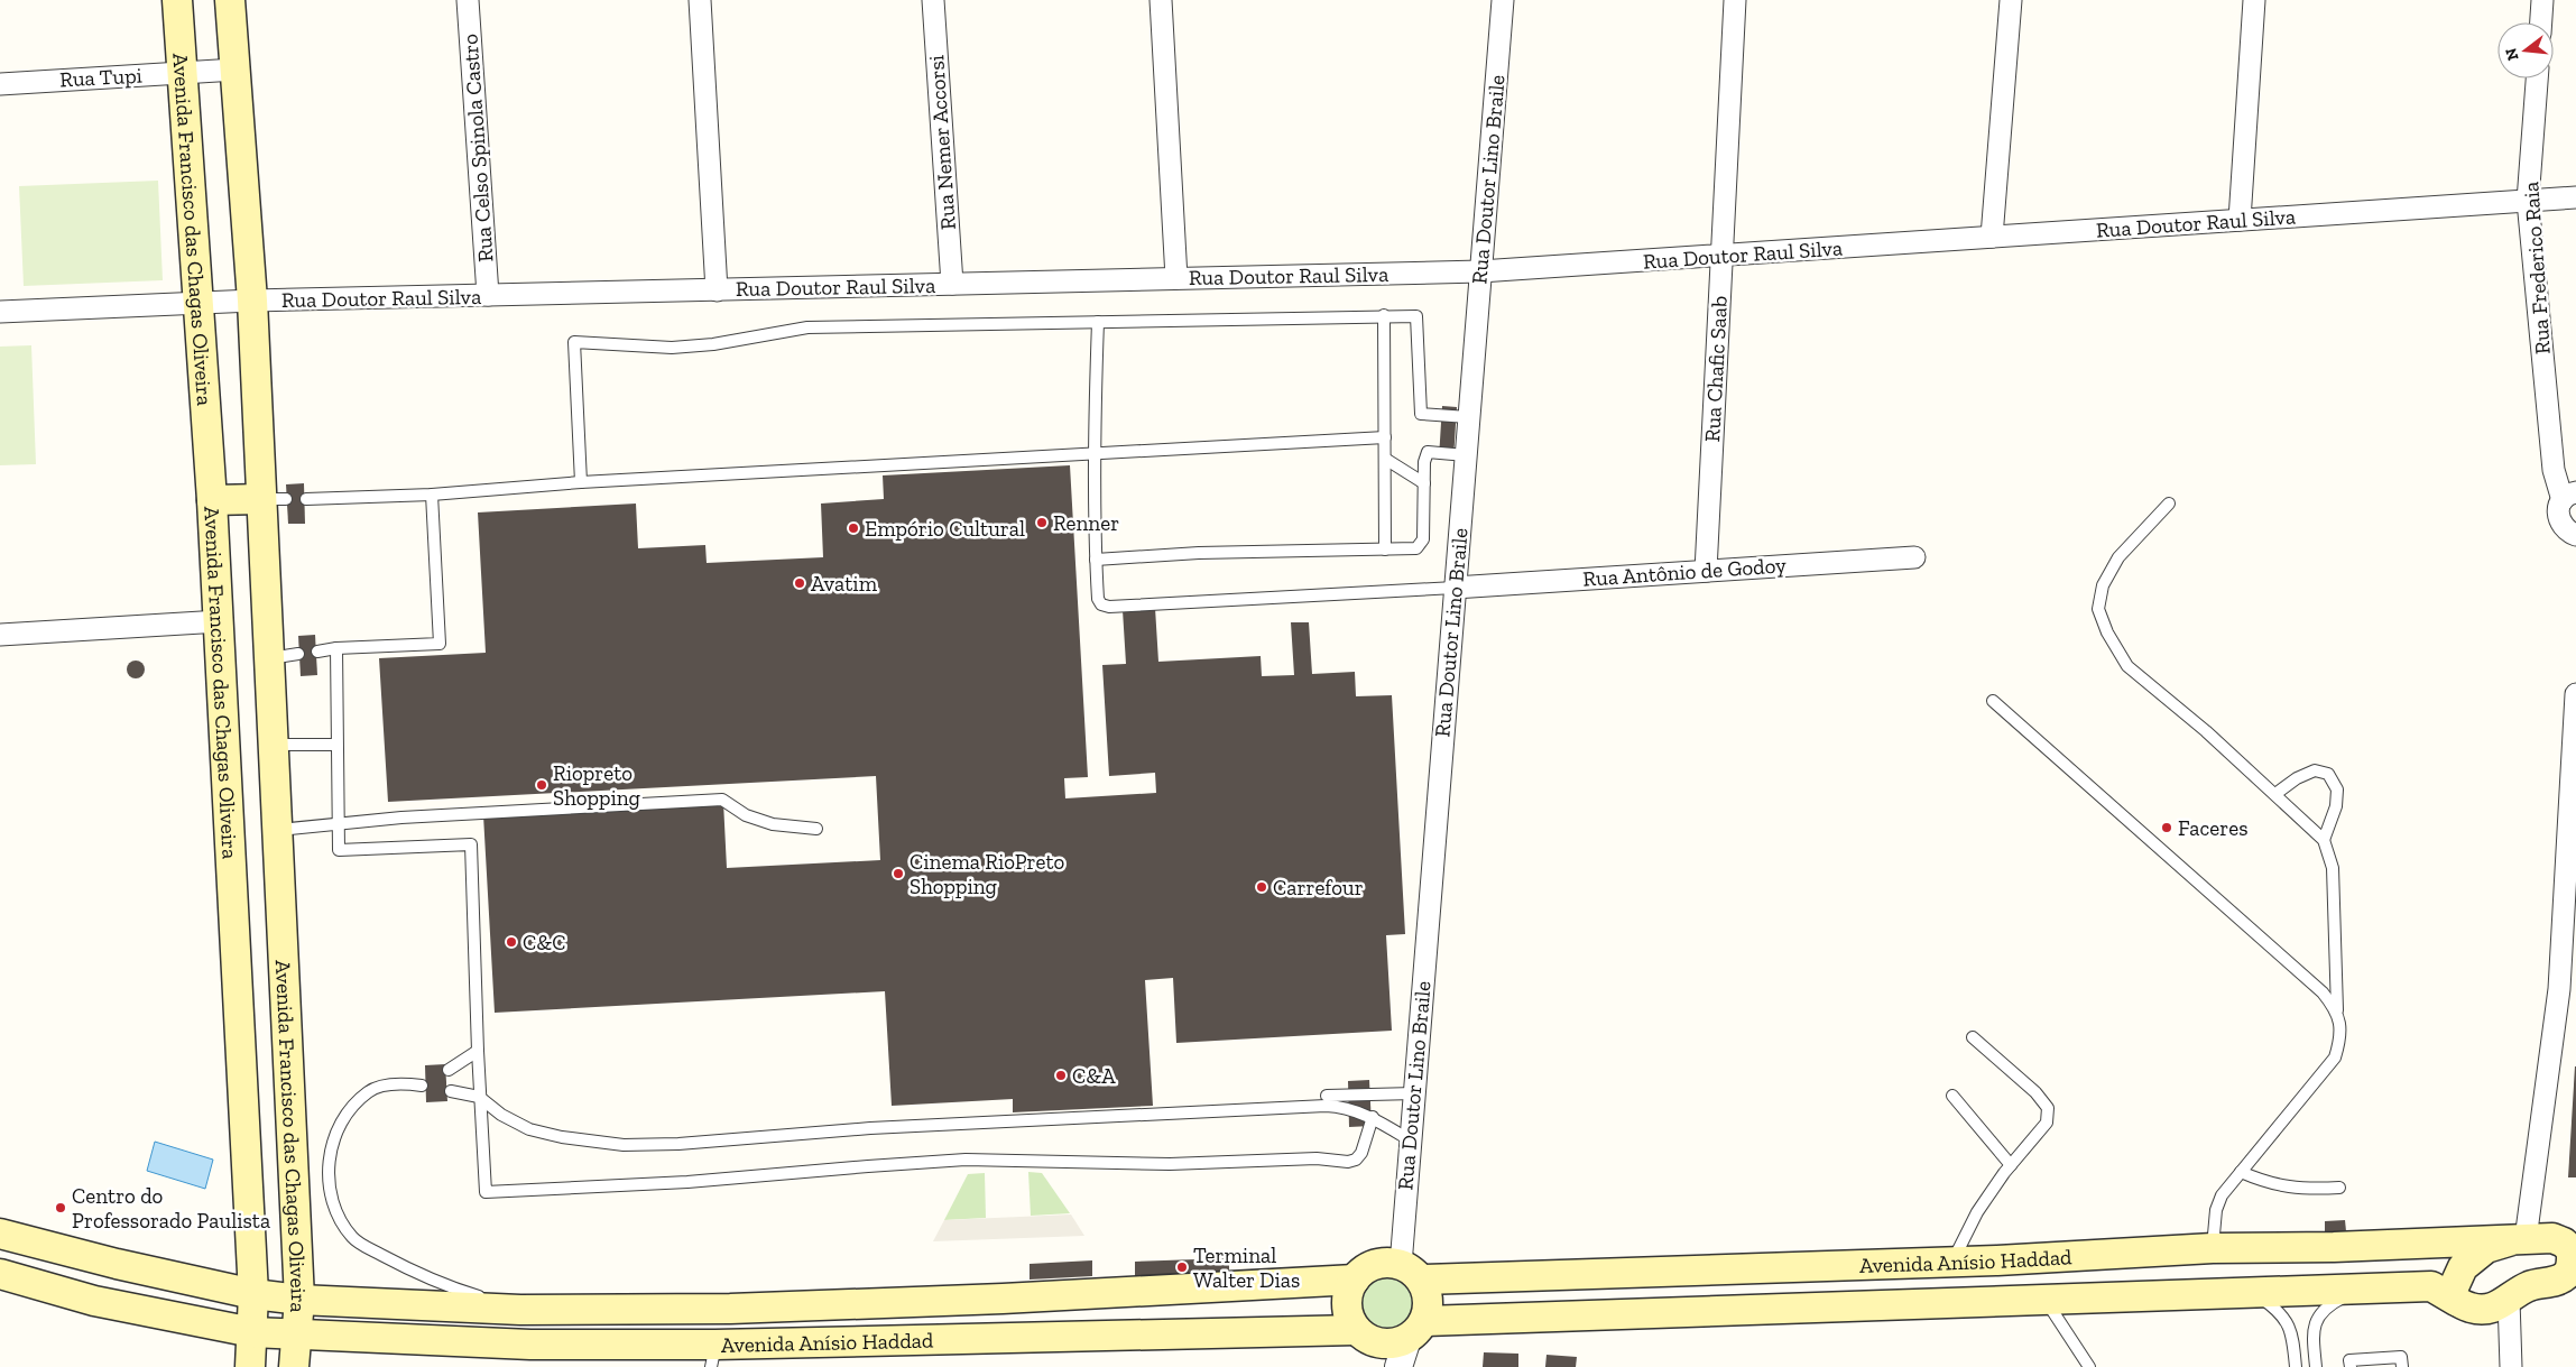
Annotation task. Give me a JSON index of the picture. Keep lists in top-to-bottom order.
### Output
{
  "streets": {
    "main road": ["Avenida Francisco das Chagas Oliveira", "Avenida Anísio Haddad"],
    "street": [
      "Rua Tupi",
      "Rua Nemer Accorsi",
      "Rua Celso Spinola Castro",
      "Rua Doutor Lino Braile",
      "Rua Doutor Raul Silva",
      "Rua Frederico Raia",
      "Rua Chafic Saab",
      "Rua Antônio de Godoy"
    ]
  },
  "crossings": [
    ["Rua Tupi", "Avenida Francisco das Chagas Oliveira"],
    ["Rua Nemer Accorsi", "Rua Doutor Raul Silva"],
    ["Rua Celso Spinola Castro", "Rua Doutor Raul Silva"],
    ["Rua Doutor Lino Braile", "Rua Doutor Raul Silva"],
    ["Rua Doutor Lino Braile", "Rua Antônio de Godoy"],
    ["Rua Doutor Lino Braile", "Avenida Anísio Haddad"],
    ["Rua Doutor Raul Silva", "Avenida Francisco das Chagas Oliveira"],
    ["Rua Doutor Raul Silva", "Rua Frederico Raia"],
    ["Rua Doutor Raul Silva", "Rua Chafic Saab"],
    ["Avenida Francisco das Chagas Oliveira", "Avenida Anísio Haddad"],
    ["Rua Chafic Saab", "Rua Antônio de Godoy"]
  ],
  "places": [
    "Renner",
    "Empório Cultural",
    "Avatim",
    "Riopreto Shopping",
    "Faceres",
    "Cinema RioPreto Shopping",
    "Carrefour",
    "C&C",
    "C&A",
    "Centro do Professorado Paulista",
    "Terminal Walter Dias"
  ],
  "north": "left"
}
